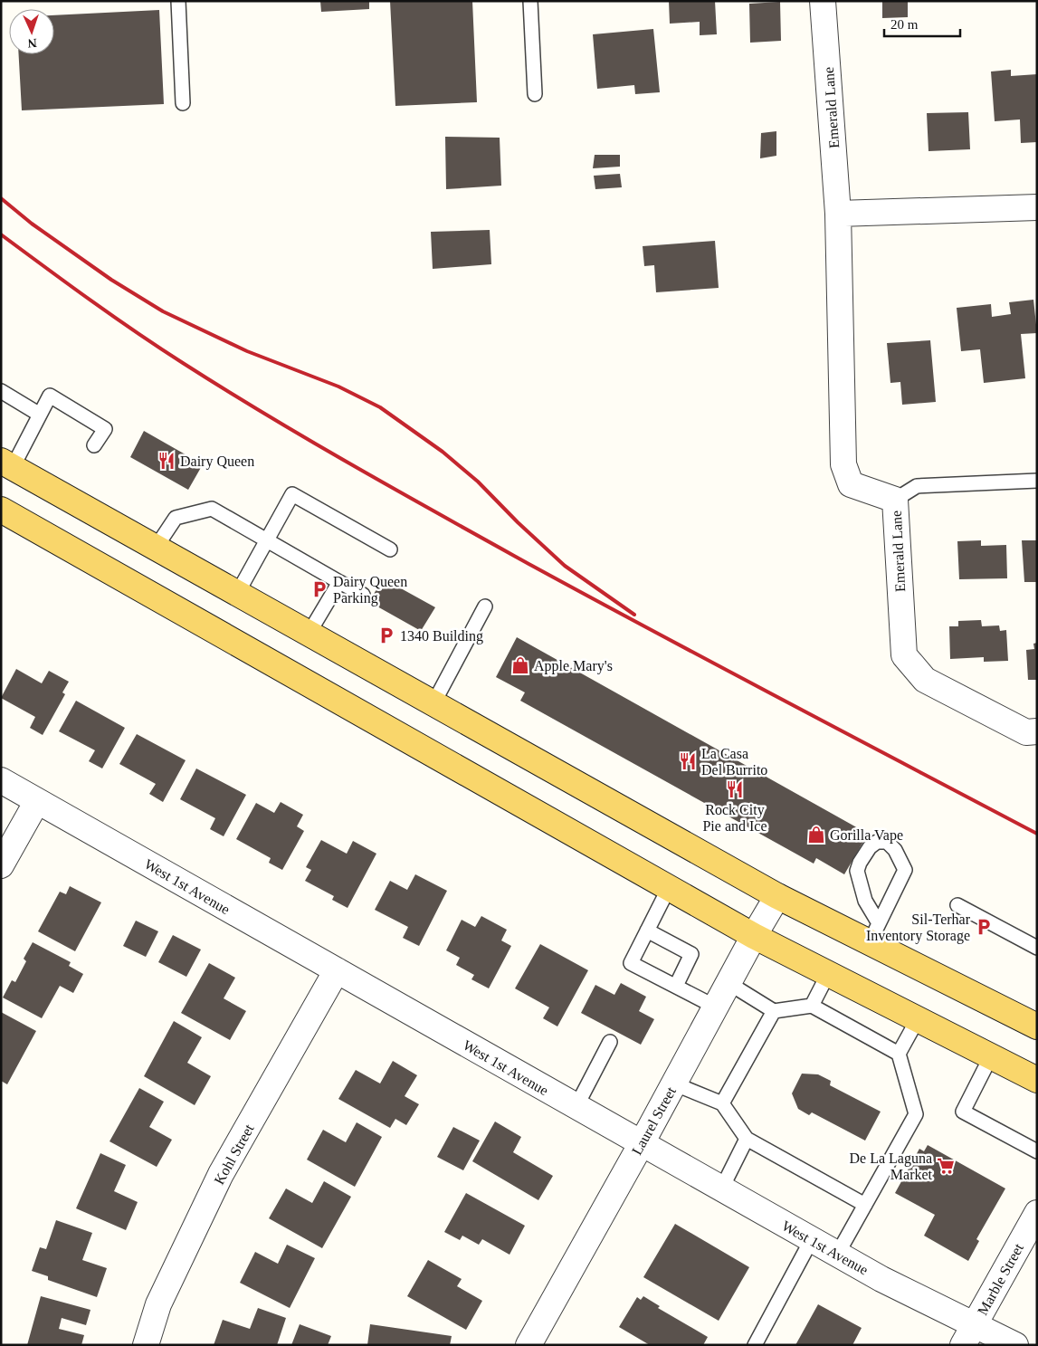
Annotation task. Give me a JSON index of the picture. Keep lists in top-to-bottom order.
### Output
{
  "streets": {
    "street": [
      "Emerald Lane",
      "West 1st Avenue",
      "Laurel Street",
      "Kohl Street",
      "Marble Street"
    ]
  },
  "crossings": [
    ["West 1st Avenue", "Laurel Street"],
    ["West 1st Avenue", "Kohl Street"],
    ["West 1st Avenue", "Marble Street"]
  ],
  "places": {
    "restaurant": ["Dairy Queen", "La Casa Del Burrito", "Rock City Pie and Ice"],
    "parking": ["Dairy Queen Parking", "1340 Building", "Sil-Terhar Inventory Storage"],
    "shop": ["Apple Mary's", "Gorilla Vape"],
    "supermarket": ["De La Laguna Market"]
  },
  "scale_bar": "20 m",
  "north": "bottom"
}
